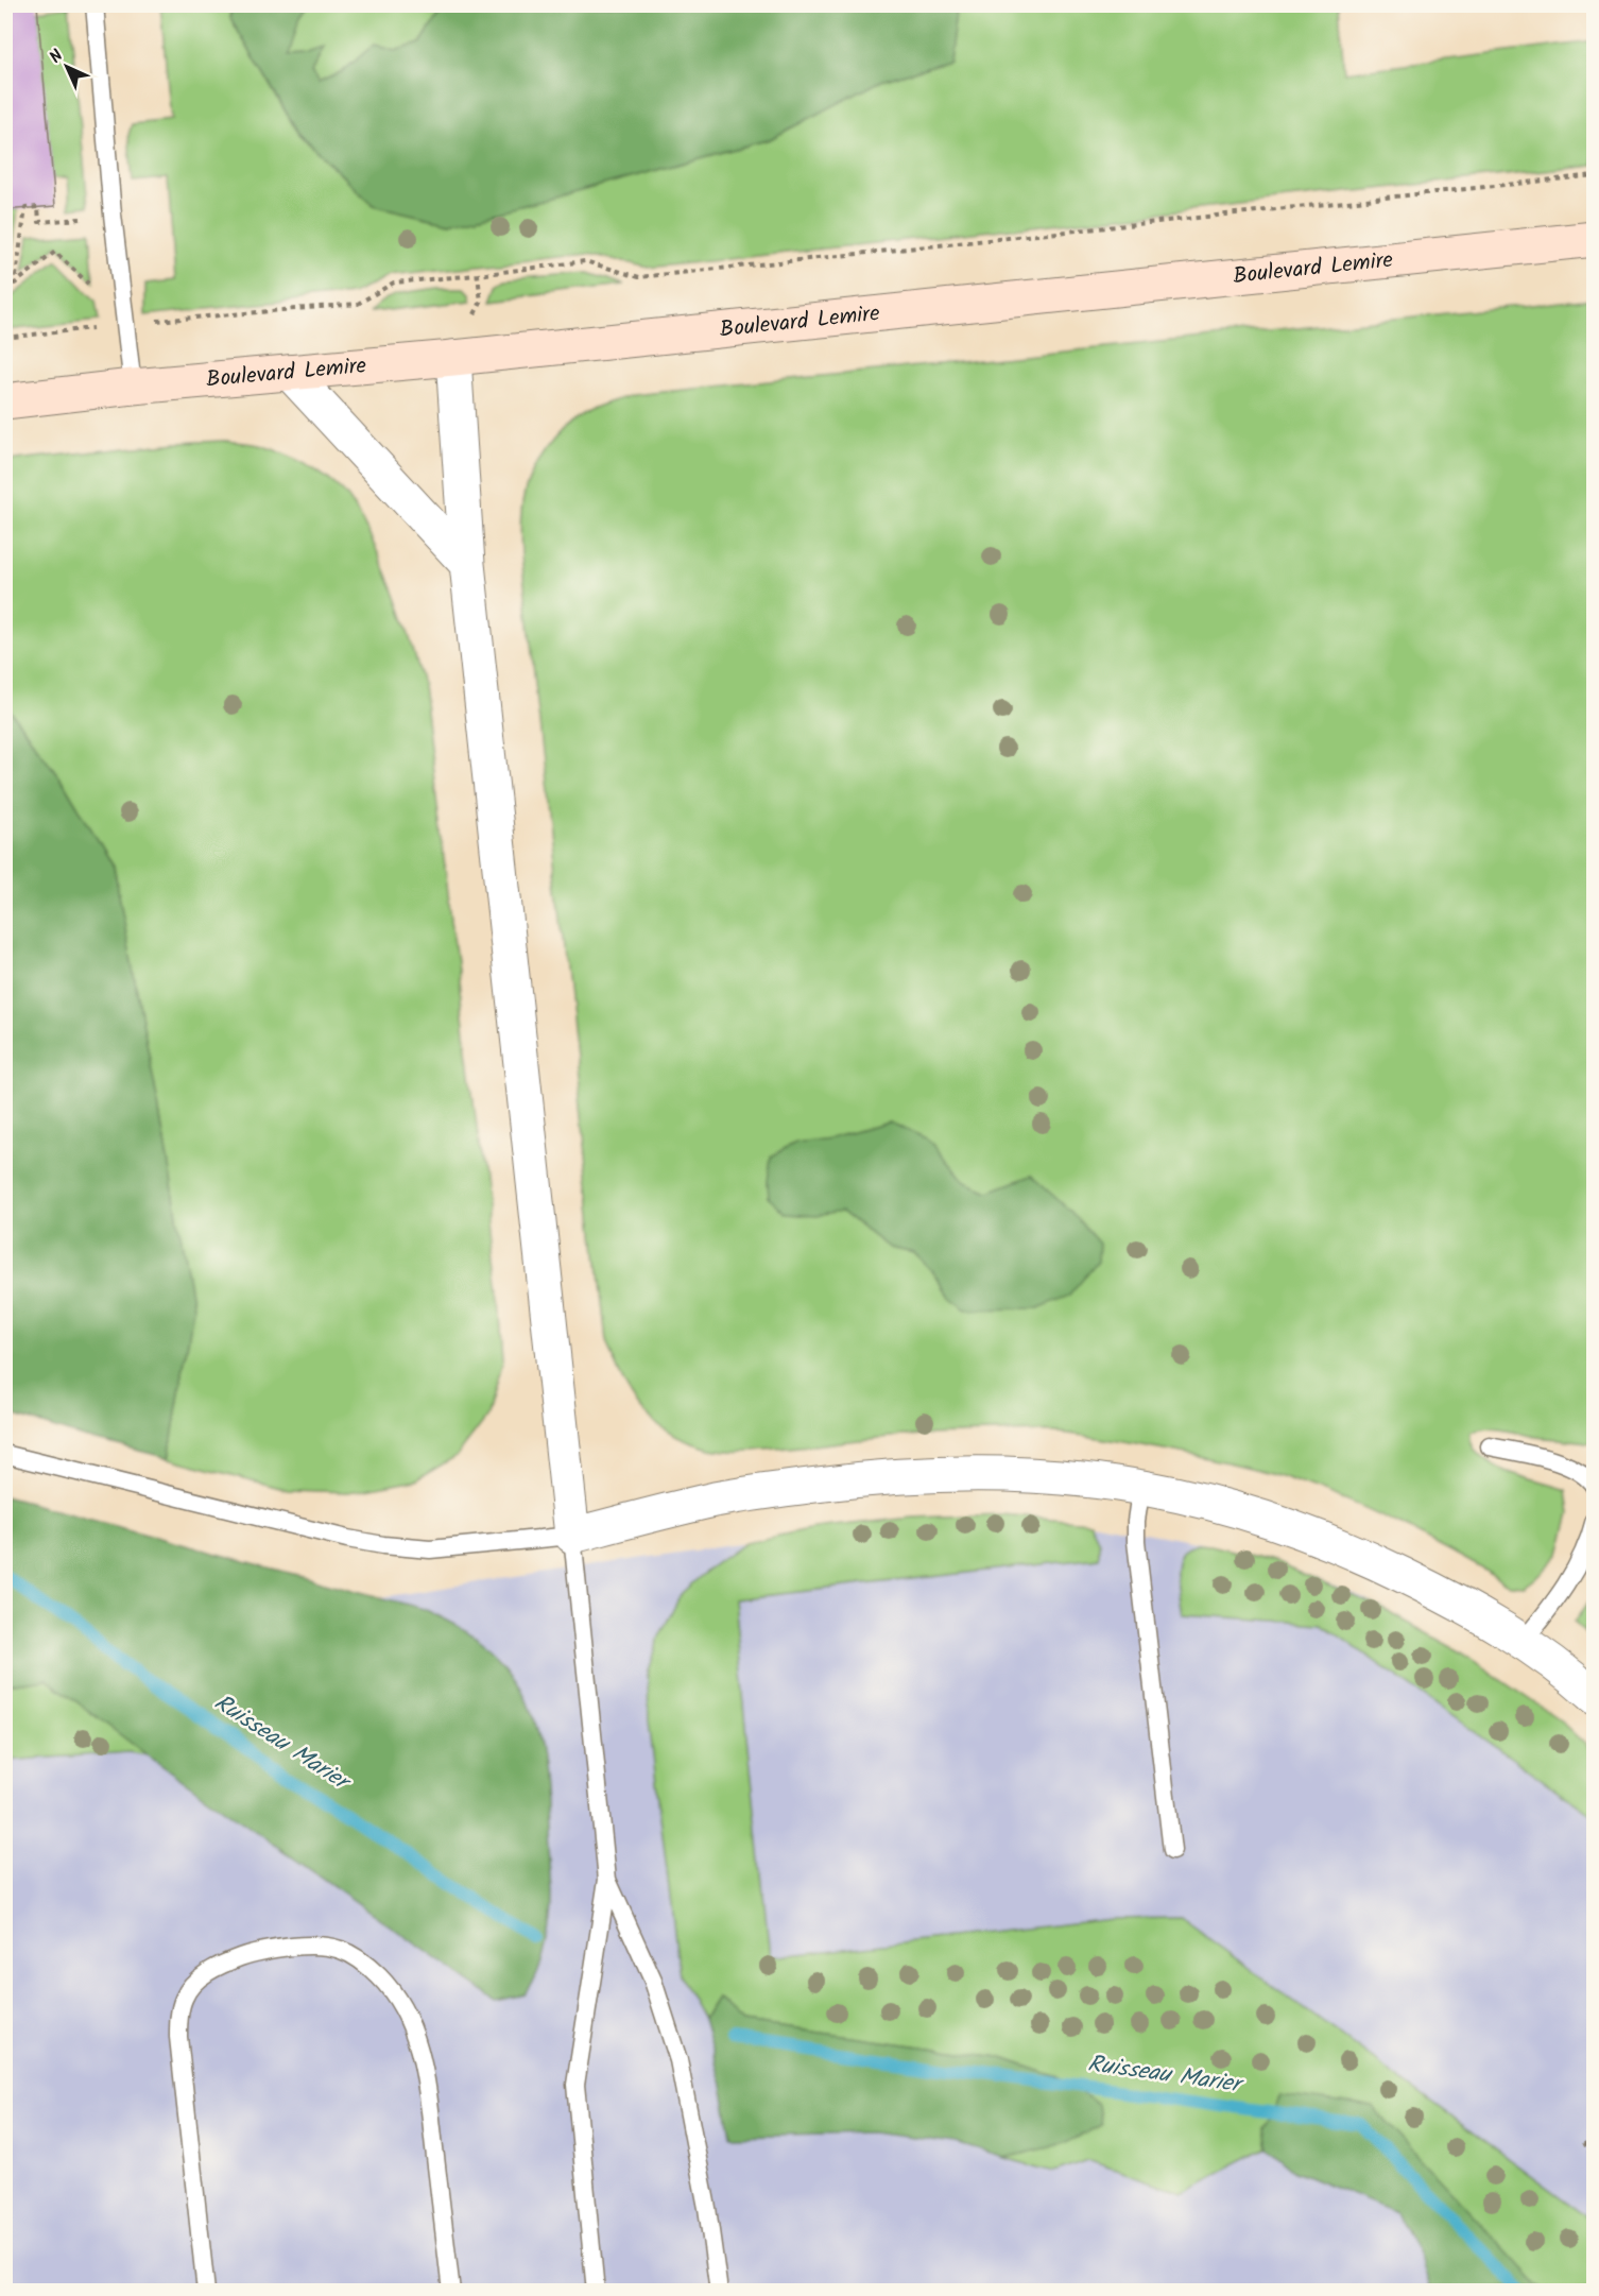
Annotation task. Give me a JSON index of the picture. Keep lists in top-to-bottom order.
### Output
{
  "streets": {
    "main road": ["Boulevard Lemire"]
  },
  "water": ["Ruisseau Marier"],
  "north": "top left"
}
